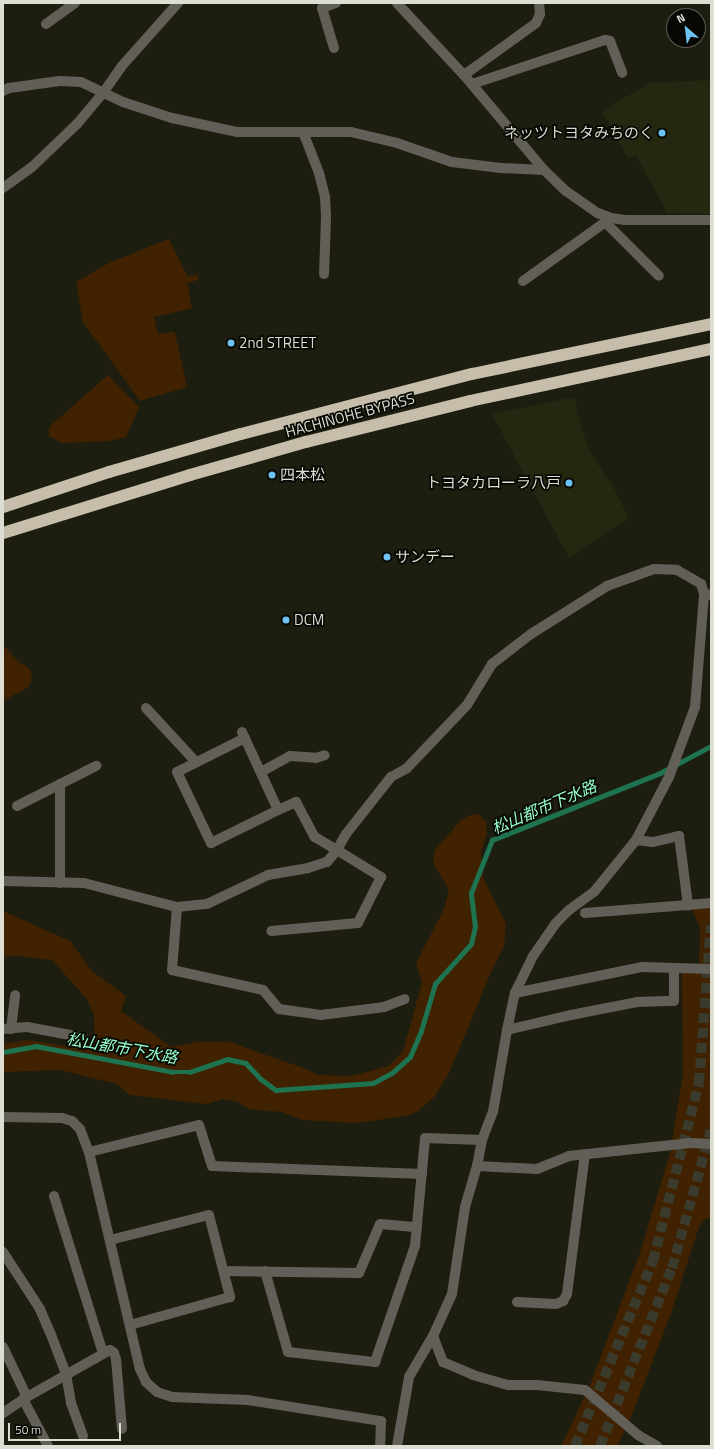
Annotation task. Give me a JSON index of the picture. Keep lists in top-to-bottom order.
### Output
{
  "streets": {
    "highway": ["HACHINOHE BYPASS"]
  },
  "water": ["松山都市下水路"],
  "places": [
    "ネッツトヨタみちのく",
    "2nd STREET",
    "四本松",
    "トヨタカローラ八戸",
    "サンデー",
    "DCM"
  ],
  "scale_bar": "50 m",
  "north": "top left"
}
